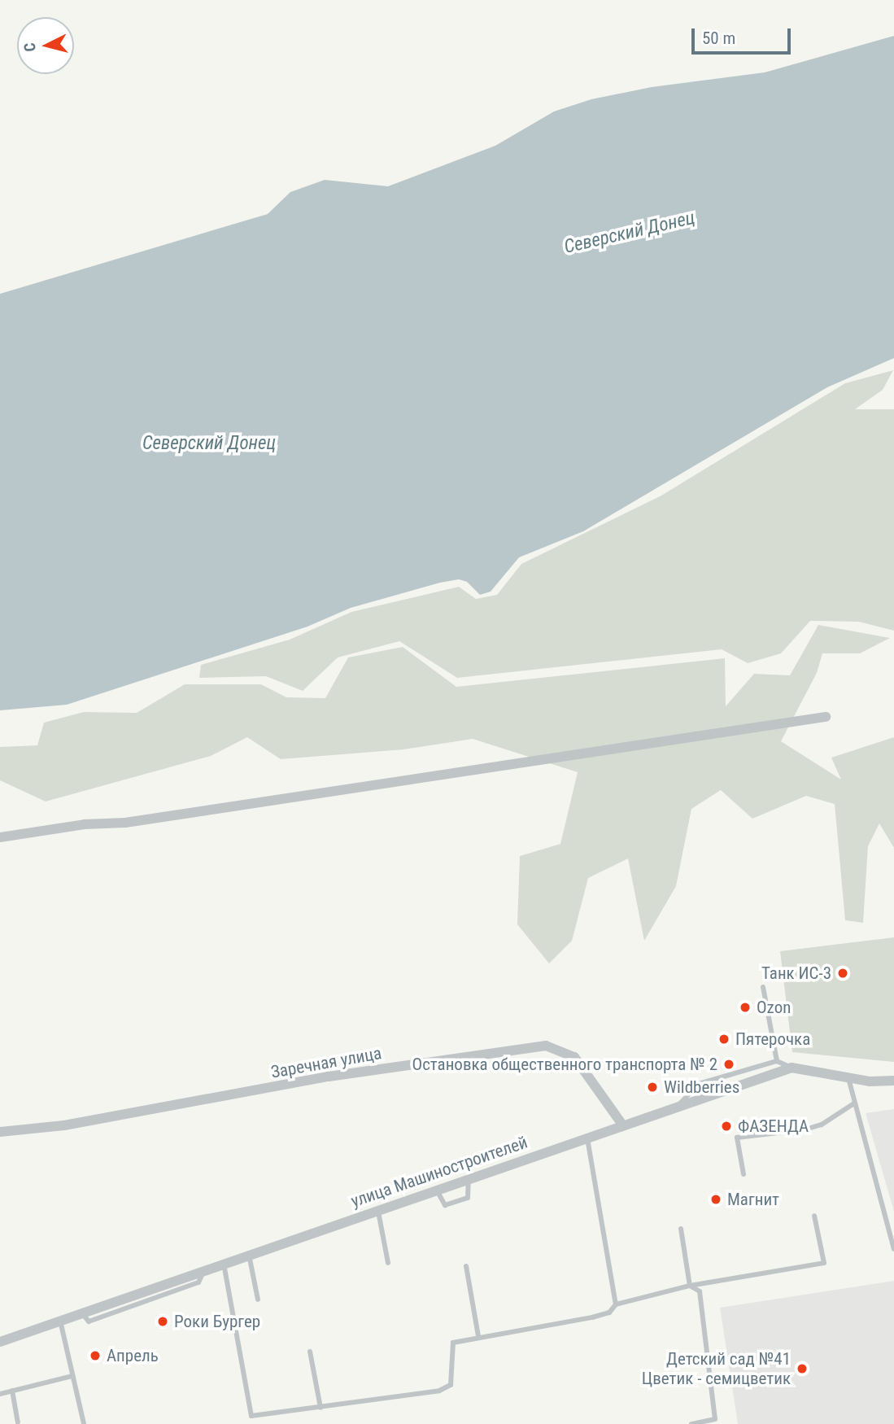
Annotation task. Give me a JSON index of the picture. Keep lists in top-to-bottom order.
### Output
{
  "streets": {
    "street": ["Заречная улица", "улица Машиностроителей"]
  },
  "crossings": [
    ["Заречная улица", "улица Машиностроителей"]
  ],
  "water": ["Северский Донец"],
  "places": [
    "Танк ИС-3",
    "Ozon",
    "Пятерочка",
    "Остановка общественного транспорта № 2",
    "Wildberries",
    "ФАЗЕНДА",
    "Магнит",
    "Роки Бургер",
    "Апрель",
    "Детский сад №41 Цветик - семицветик"
  ],
  "scale_bar": "50 m",
  "north": "left"
}
